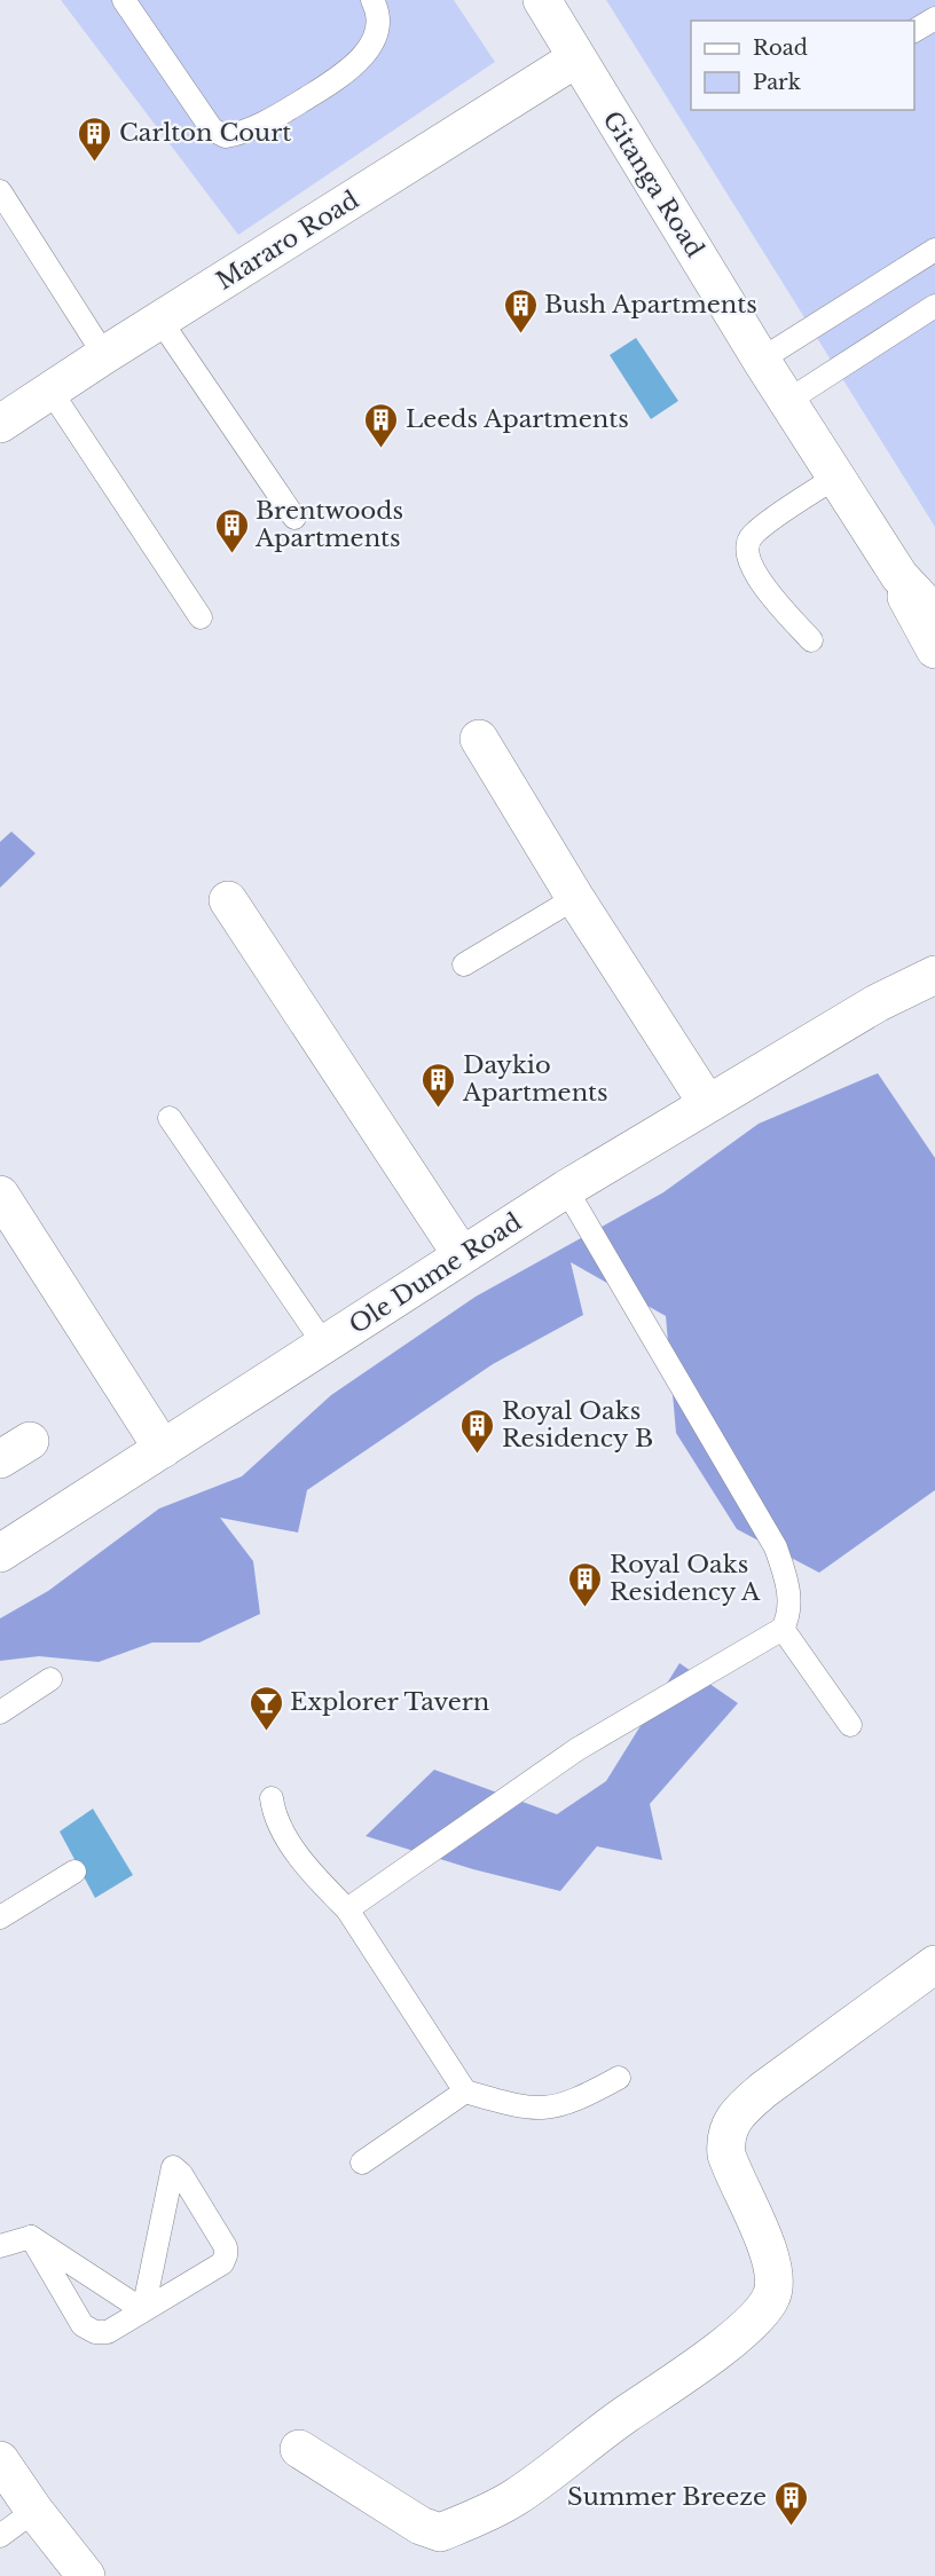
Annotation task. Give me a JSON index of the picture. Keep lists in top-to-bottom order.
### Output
{
  "streets": {
    "street": ["Gitanga Road", "Mararo Road", "Ole Dume Road"]
  },
  "crossings": [
    ["Gitanga Road", "Mararo Road"]
  ],
  "places": {
    "building": [
      "Carlton Court",
      "Bush Apartments",
      "Leeds Apartments",
      "Brentwoods Apartments",
      "Daykio Apartments",
      "Royal Oaks Residency B",
      "Royal Oaks Residency A",
      "Summer Breeze"
    ],
    "bar": ["Explorer Tavern"]
  },
  "legend": ["Road", "Park"]
}
